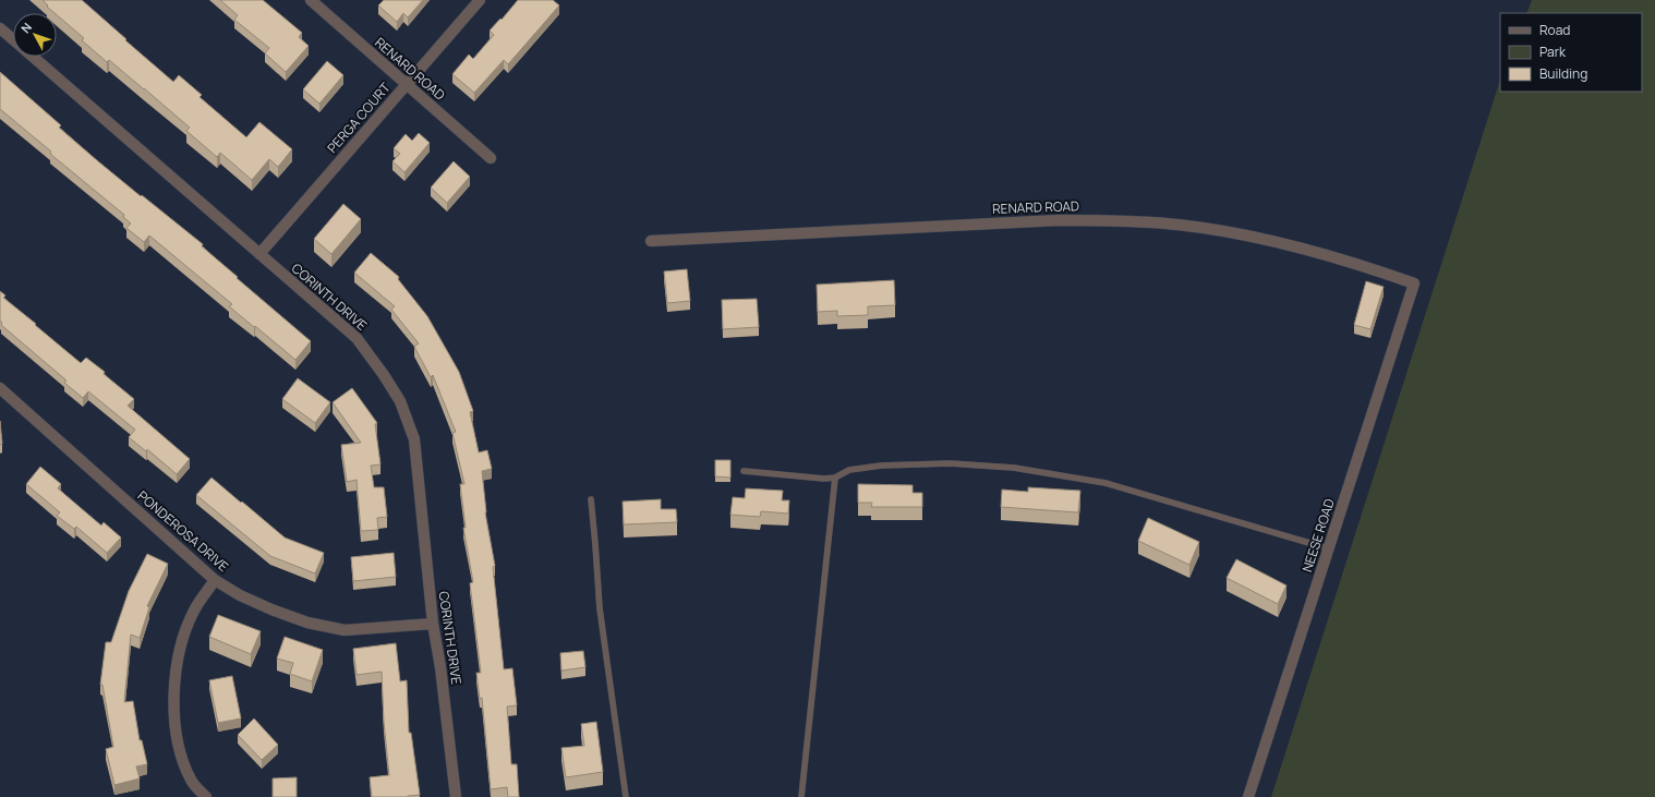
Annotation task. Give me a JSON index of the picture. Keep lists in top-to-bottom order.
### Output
{
  "streets": {
    "street": [
      "RENARD ROAD",
      "PERGA COURT",
      "CORINTH DRIVE",
      "PONDEROSA DRIVE",
      "NEESE ROAD"
    ]
  },
  "crossings": [
    ["RENARD ROAD", "PERGA COURT"],
    ["RENARD ROAD", "NEESE ROAD"],
    ["PERGA COURT", "CORINTH DRIVE"],
    ["CORINTH DRIVE", "PONDEROSA DRIVE"]
  ],
  "legend": ["Road", "Park", "Building"],
  "north": "top left"
}
